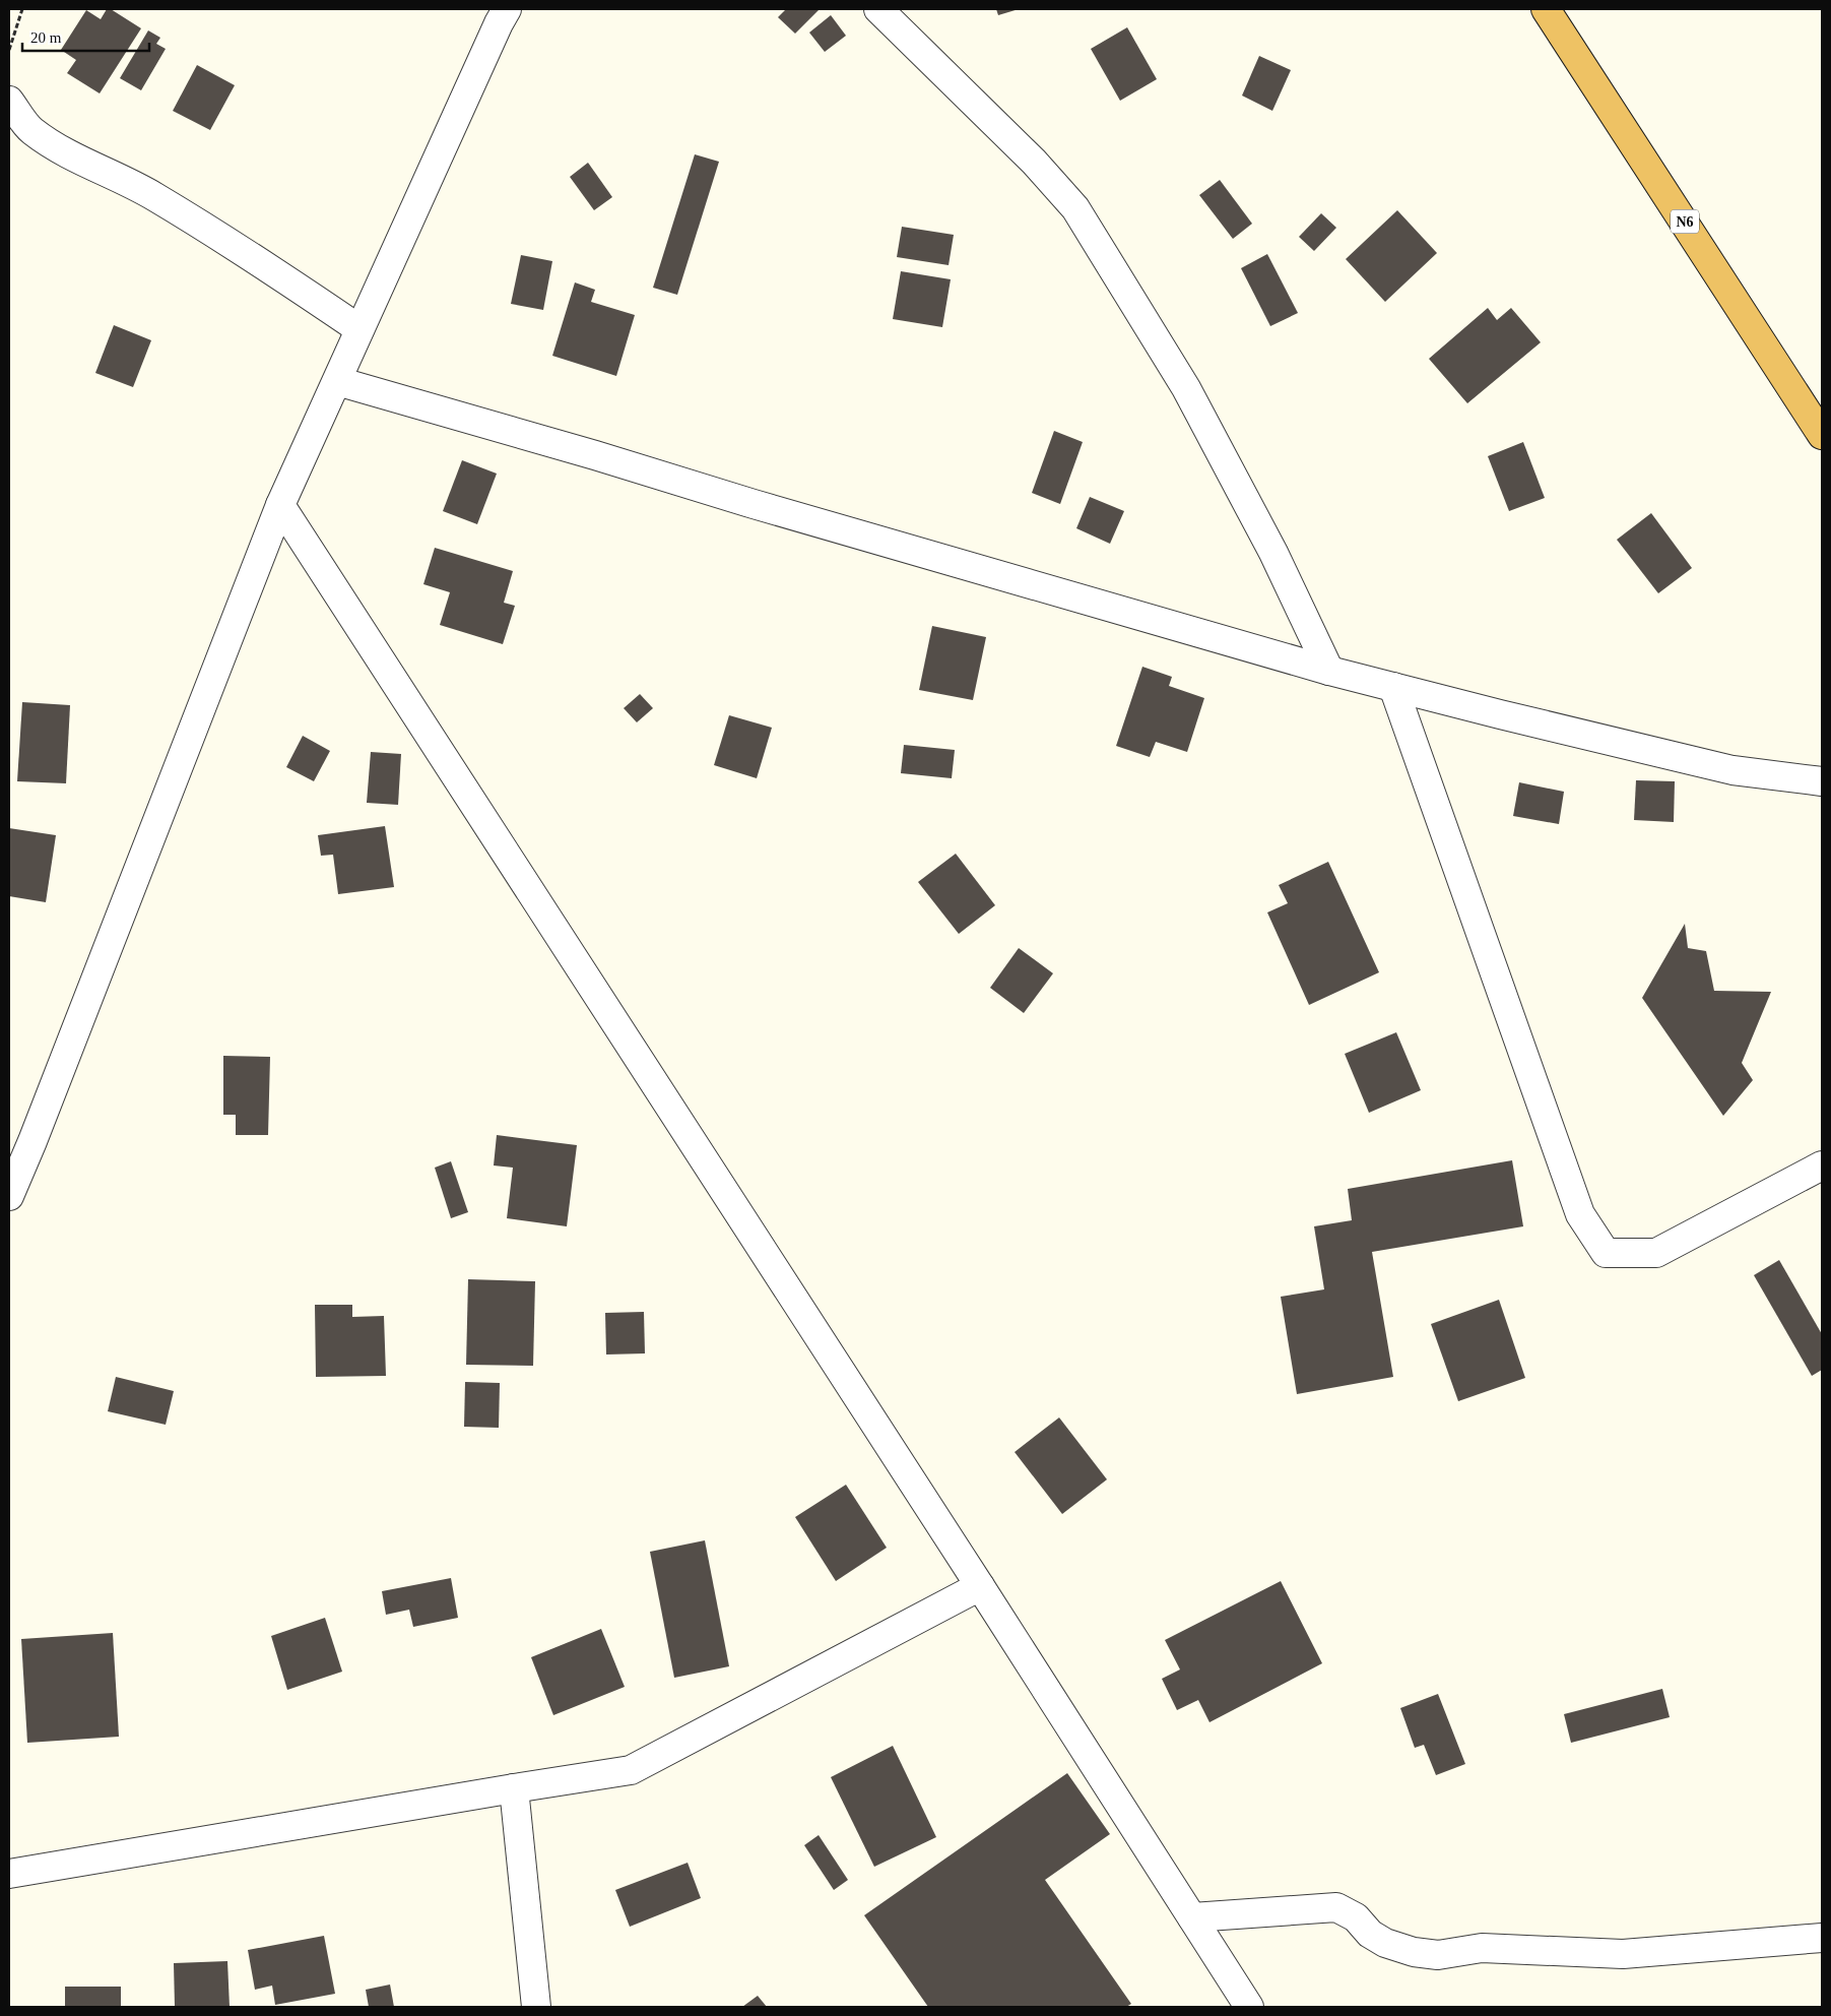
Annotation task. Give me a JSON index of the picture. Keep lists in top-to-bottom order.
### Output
{
  "streets": {
    "highway": ["N6"]
  },
  "scale_bar": "20 m"
}
